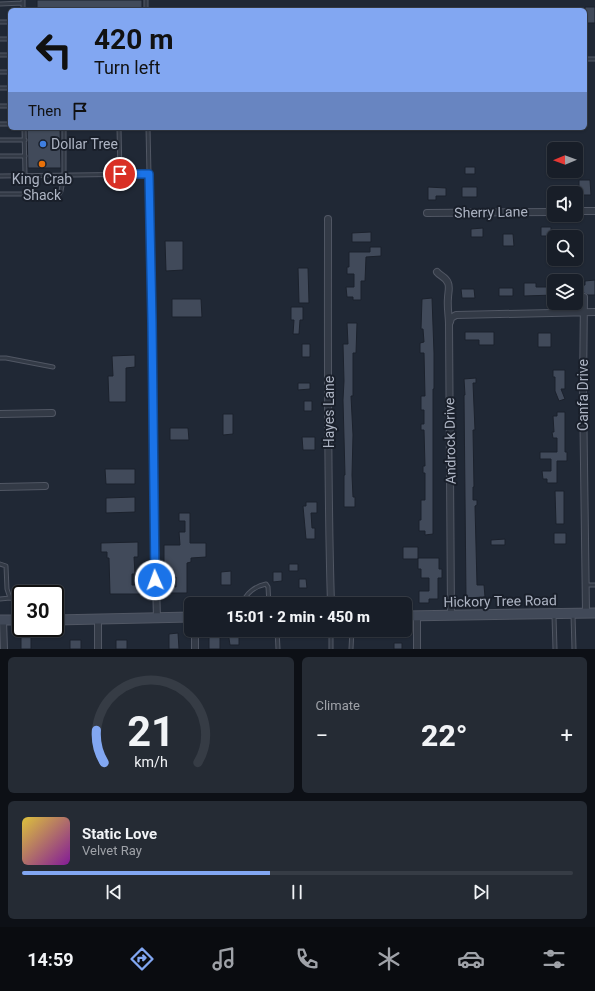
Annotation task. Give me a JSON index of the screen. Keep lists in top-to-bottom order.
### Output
{
  "streets": {
    "street": [
      "Sherry Lane",
      "Canfa Drive",
      "Hayes Lane",
      "Androck Drive",
      "Hickory Tree Road"
    ]
  },
  "crossings": [
    ["Canfa Drive", "Hickory Tree Road"],
    ["Androck Drive", "Hickory Tree Road"]
  ],
  "places": ["Dollar Tree", "King Crab Shack"],
  "north": "left",
  "page": {
    "turn": ["420 m", "Turn left"],
    "then": "Then",
    "limit": "30",
    "trip": "15:01 · 2 min · 450 m",
    "tile": "Climate",
    "heat": ["−", "22°", "+"],
    "song": ["Static Love", "Velvet Ray"],
    "tabs": "14:59",
    "gauge": ["21", "km/h"]
  }
}
